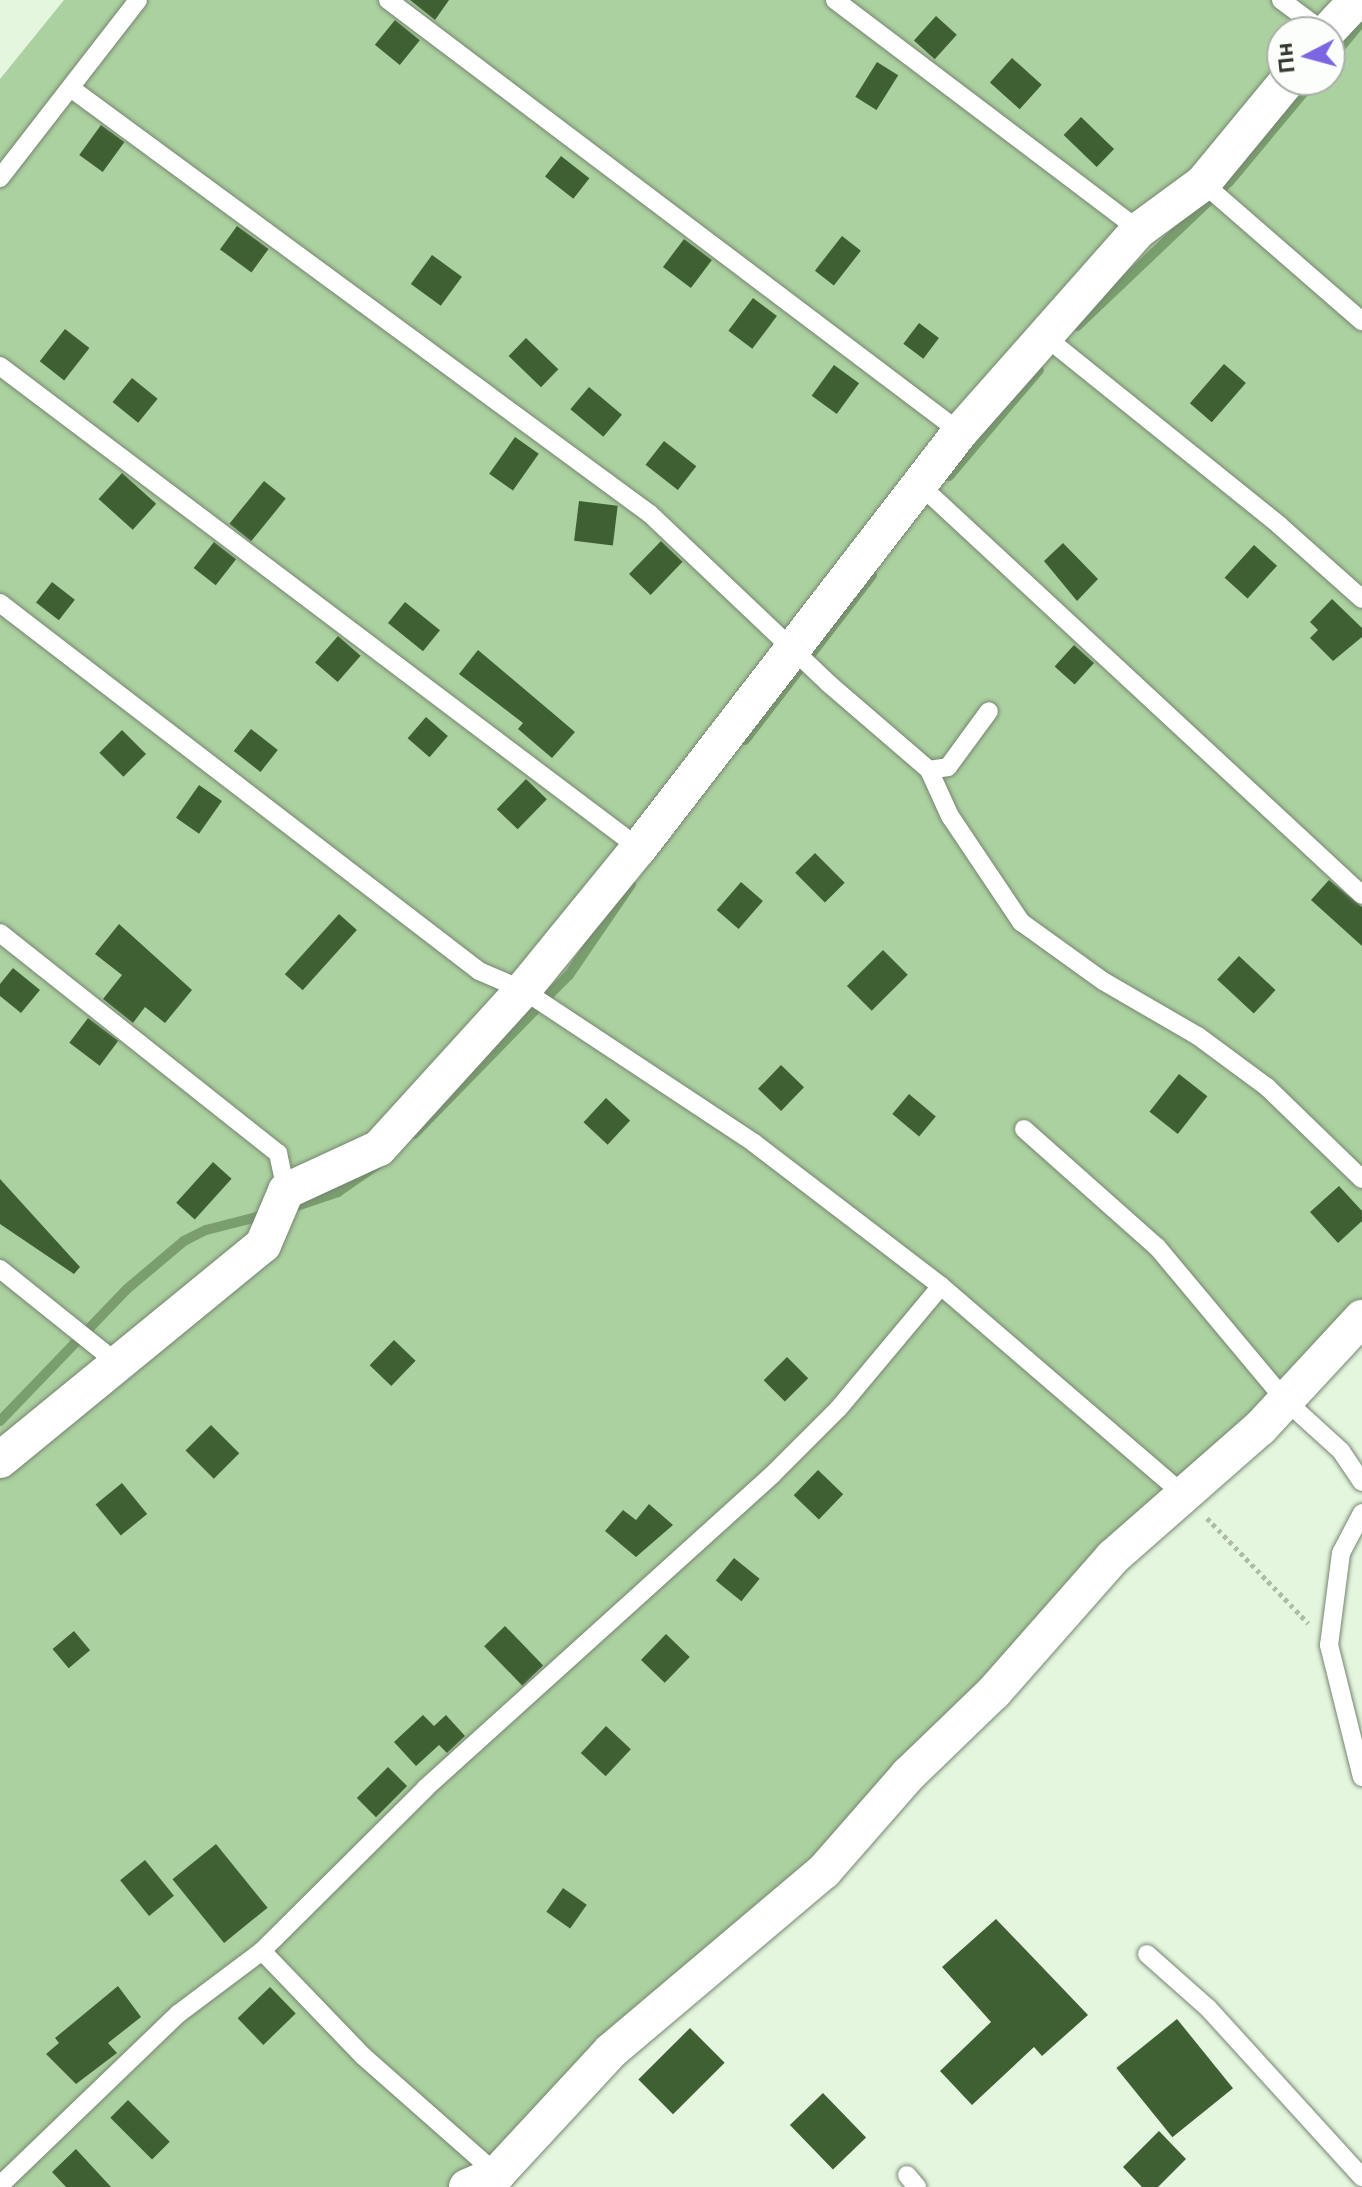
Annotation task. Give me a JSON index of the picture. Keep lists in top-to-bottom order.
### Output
{
  "north": "left"
}
